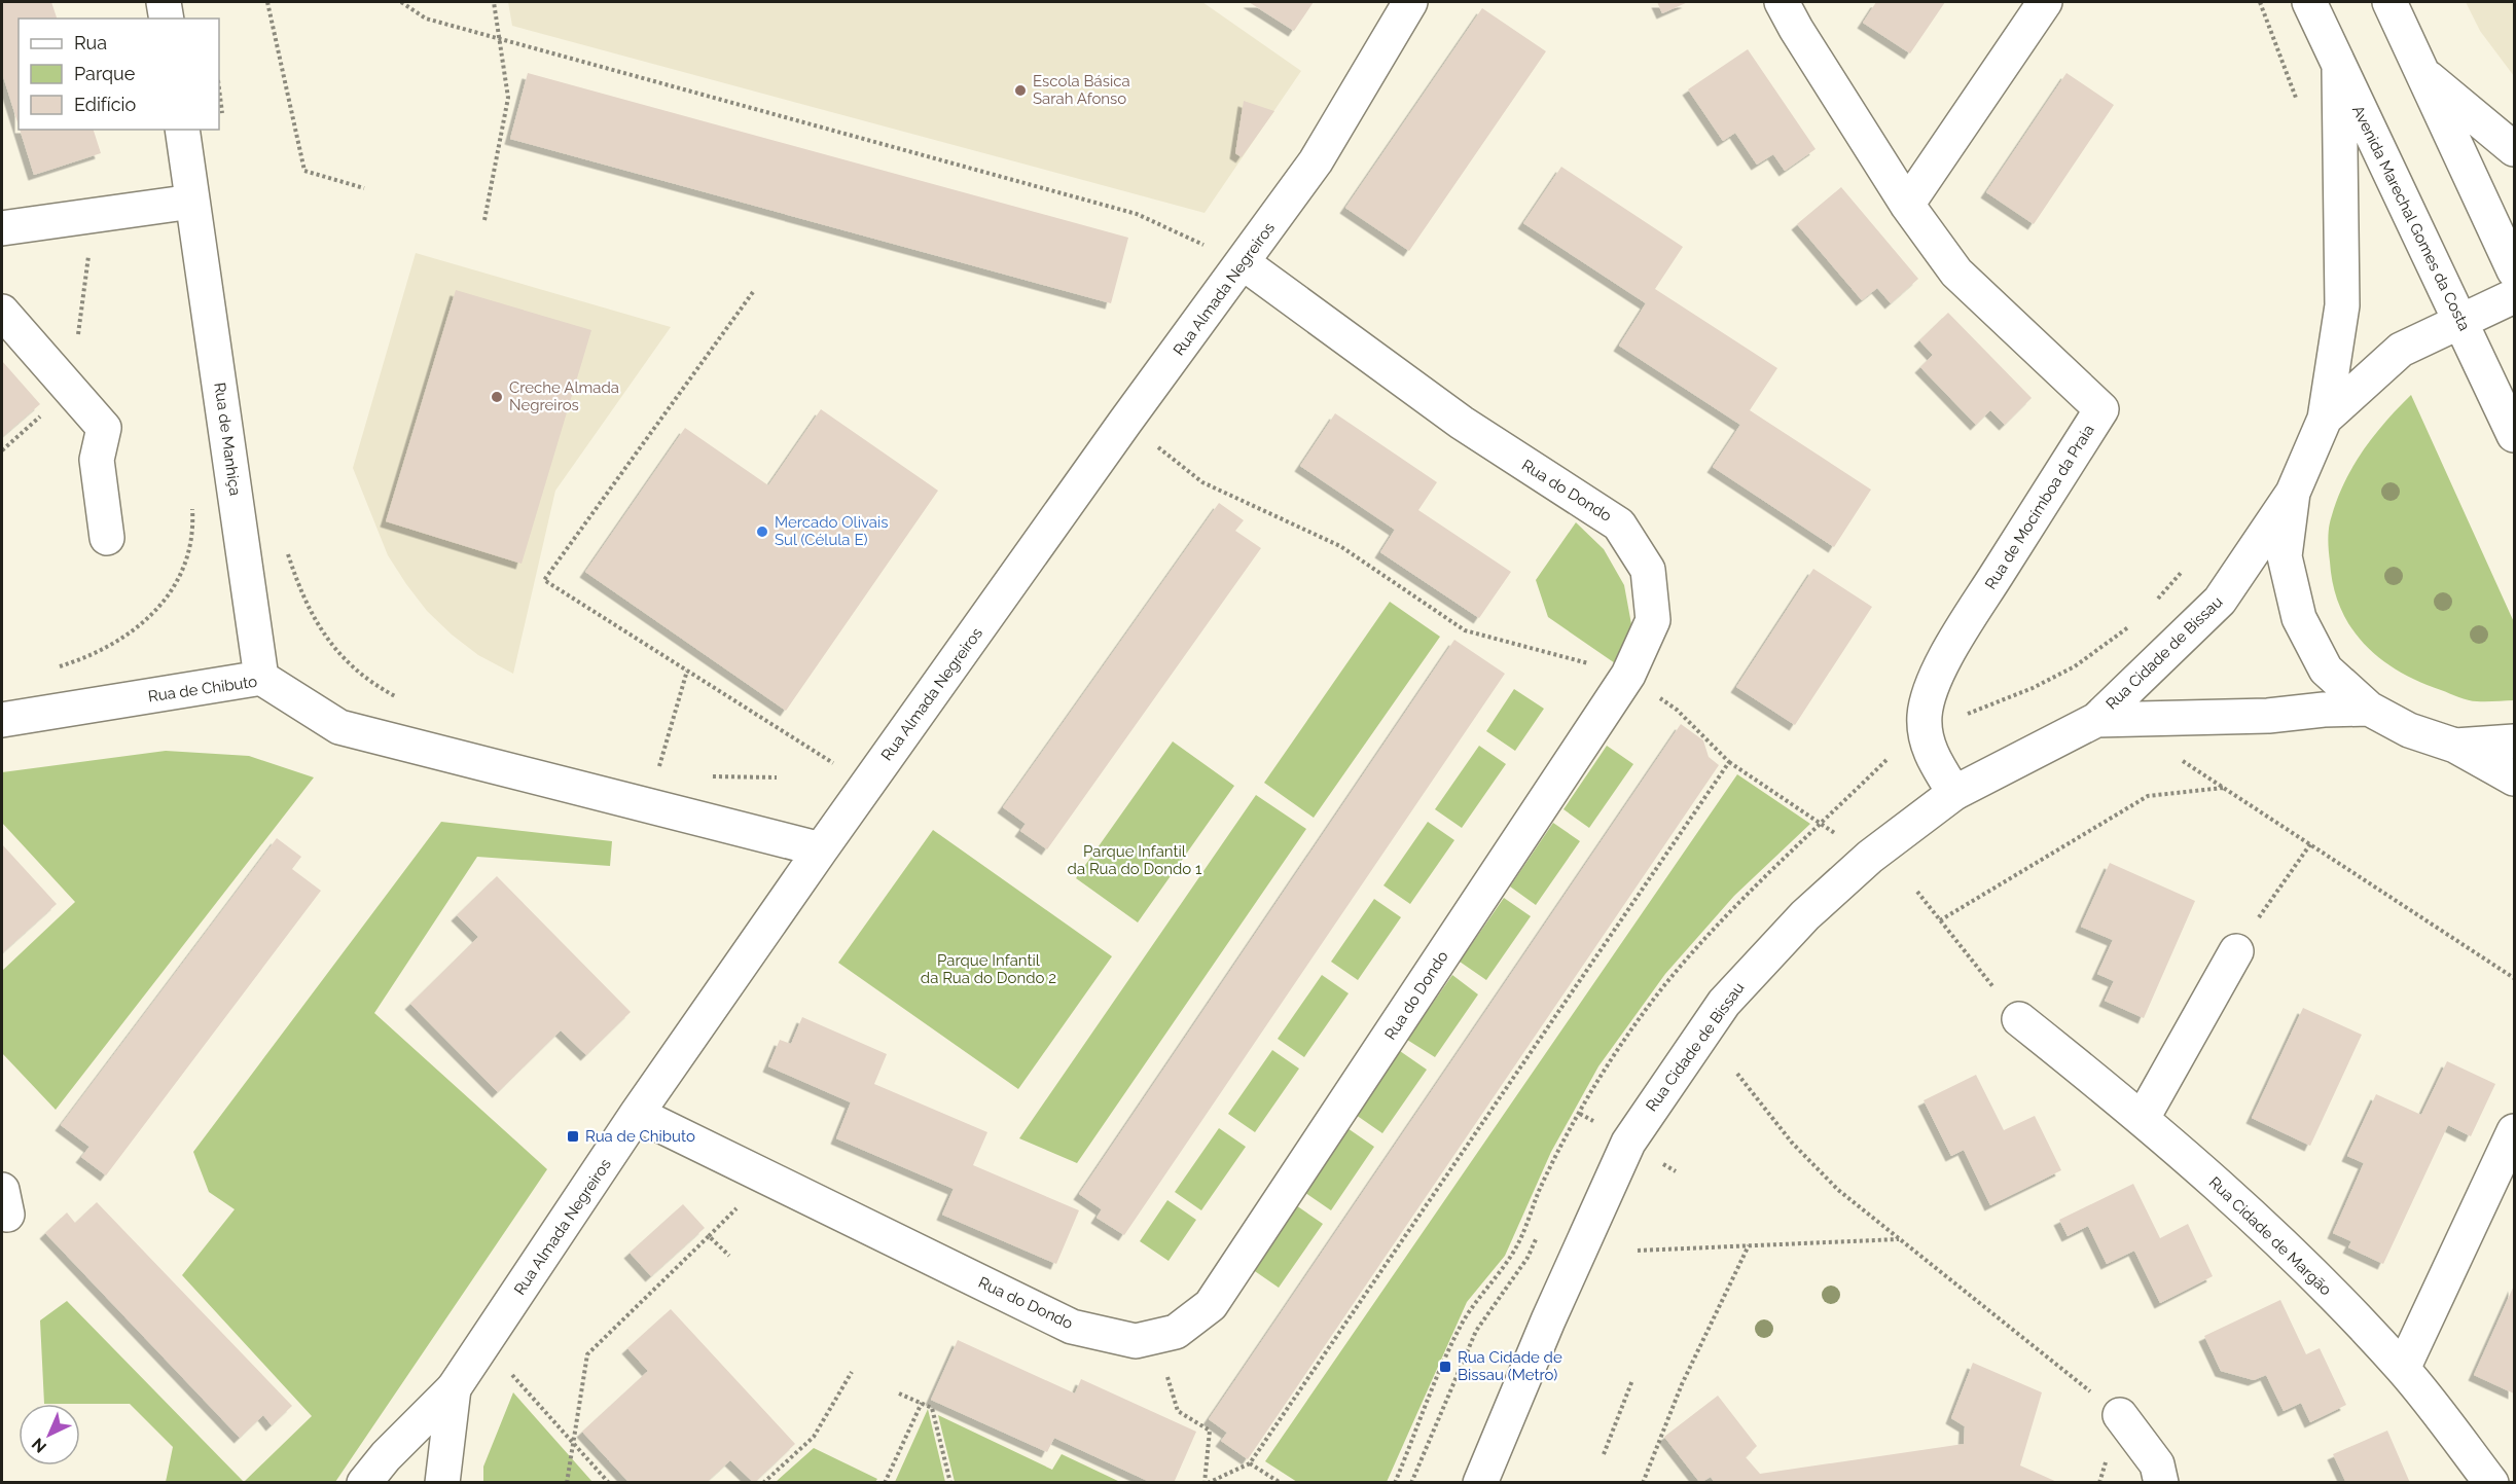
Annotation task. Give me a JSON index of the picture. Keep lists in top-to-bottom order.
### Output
{
  "streets": {
    "street": [
      "Avenida Marechal Gomes da Costa",
      "Rua Almada Negreiros",
      "Rua de Manhiça",
      "Rua do Dondo",
      "Rua de Mocímboa da Praia",
      "Rua Cidade de Bissau",
      "Rua de Chibuto",
      "Rua Cidade de Margão"
    ]
  },
  "crossings": [
    ["Rua Almada Negreiros", "Rua do Dondo"],
    ["Rua Almada Negreiros", "Rua de Chibuto"],
    ["Rua de Manhiça", "Rua de Chibuto"],
    ["Rua de Mocímboa da Praia", "Rua Cidade de Bissau"]
  ],
  "parks": ["Parque Infantil da Rua do Dondo 1", "Parque Infantil da Rua do Dondo 2"],
  "places": {
    "other": ["Escola Básica Sarah Afonso", "Creche Almada Negreiros", "Mercado Olivais Sul (Célula E)"],
    "transit": ["Rua de Chibuto", "Rua Cidade de Bissau (Metro)"]
  },
  "legend": ["Rua", "Parque", "Edifício"],
  "north": "bottom left"
}
